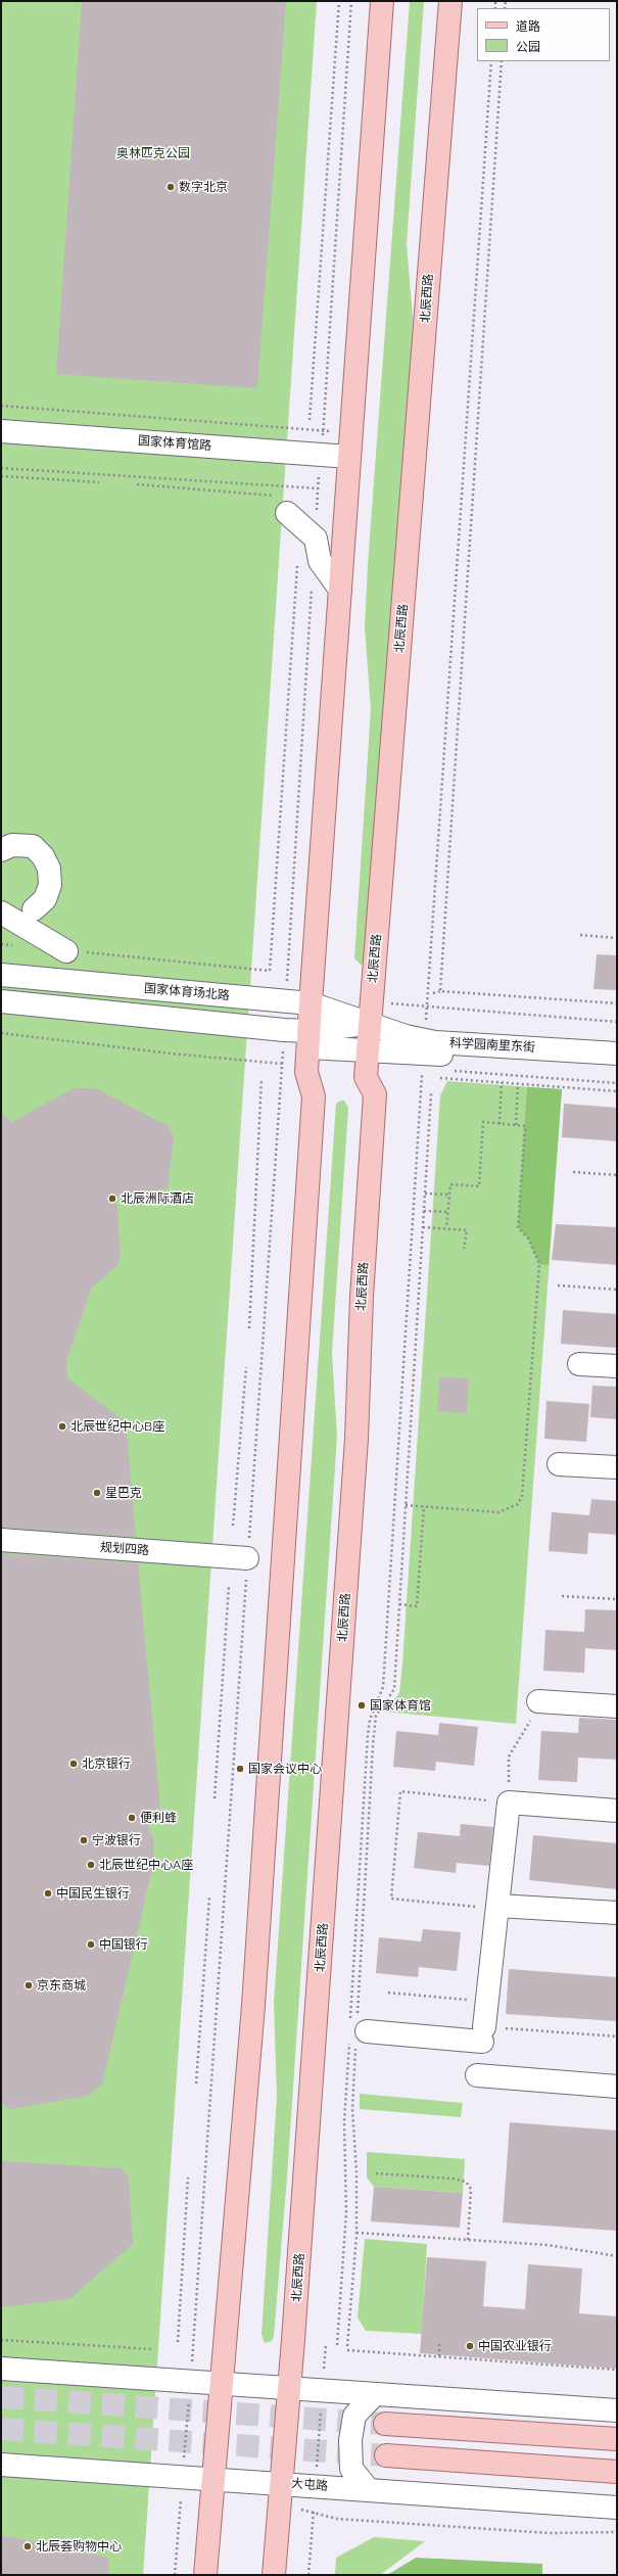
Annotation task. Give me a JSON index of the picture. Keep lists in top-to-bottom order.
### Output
{
  "streets": {
    "main road": ["北辰西路"],
    "street": [
      "国家体育馆路",
      "国家体育场北路",
      "科学园南里东街",
      "规划四路",
      "大屯路"
    ]
  },
  "crossings": [
    ["北辰西路", "科学园南里东街"],
    ["北辰西路", "大屯路"]
  ],
  "parks": ["奥林匹克公园"],
  "places": [
    "数字北京",
    "北辰洲际酒店",
    "北辰世纪中心B座",
    "星巴克",
    "国家体育馆",
    "北京银行",
    "国家会议中心",
    "便利蜂",
    "宁波银行",
    "北辰世纪中心A座",
    "中国民生银行",
    "中国银行",
    "京东商城",
    "中国农业银行",
    "北辰荟购物中心"
  ],
  "legend": ["道路", "公园"]
}
